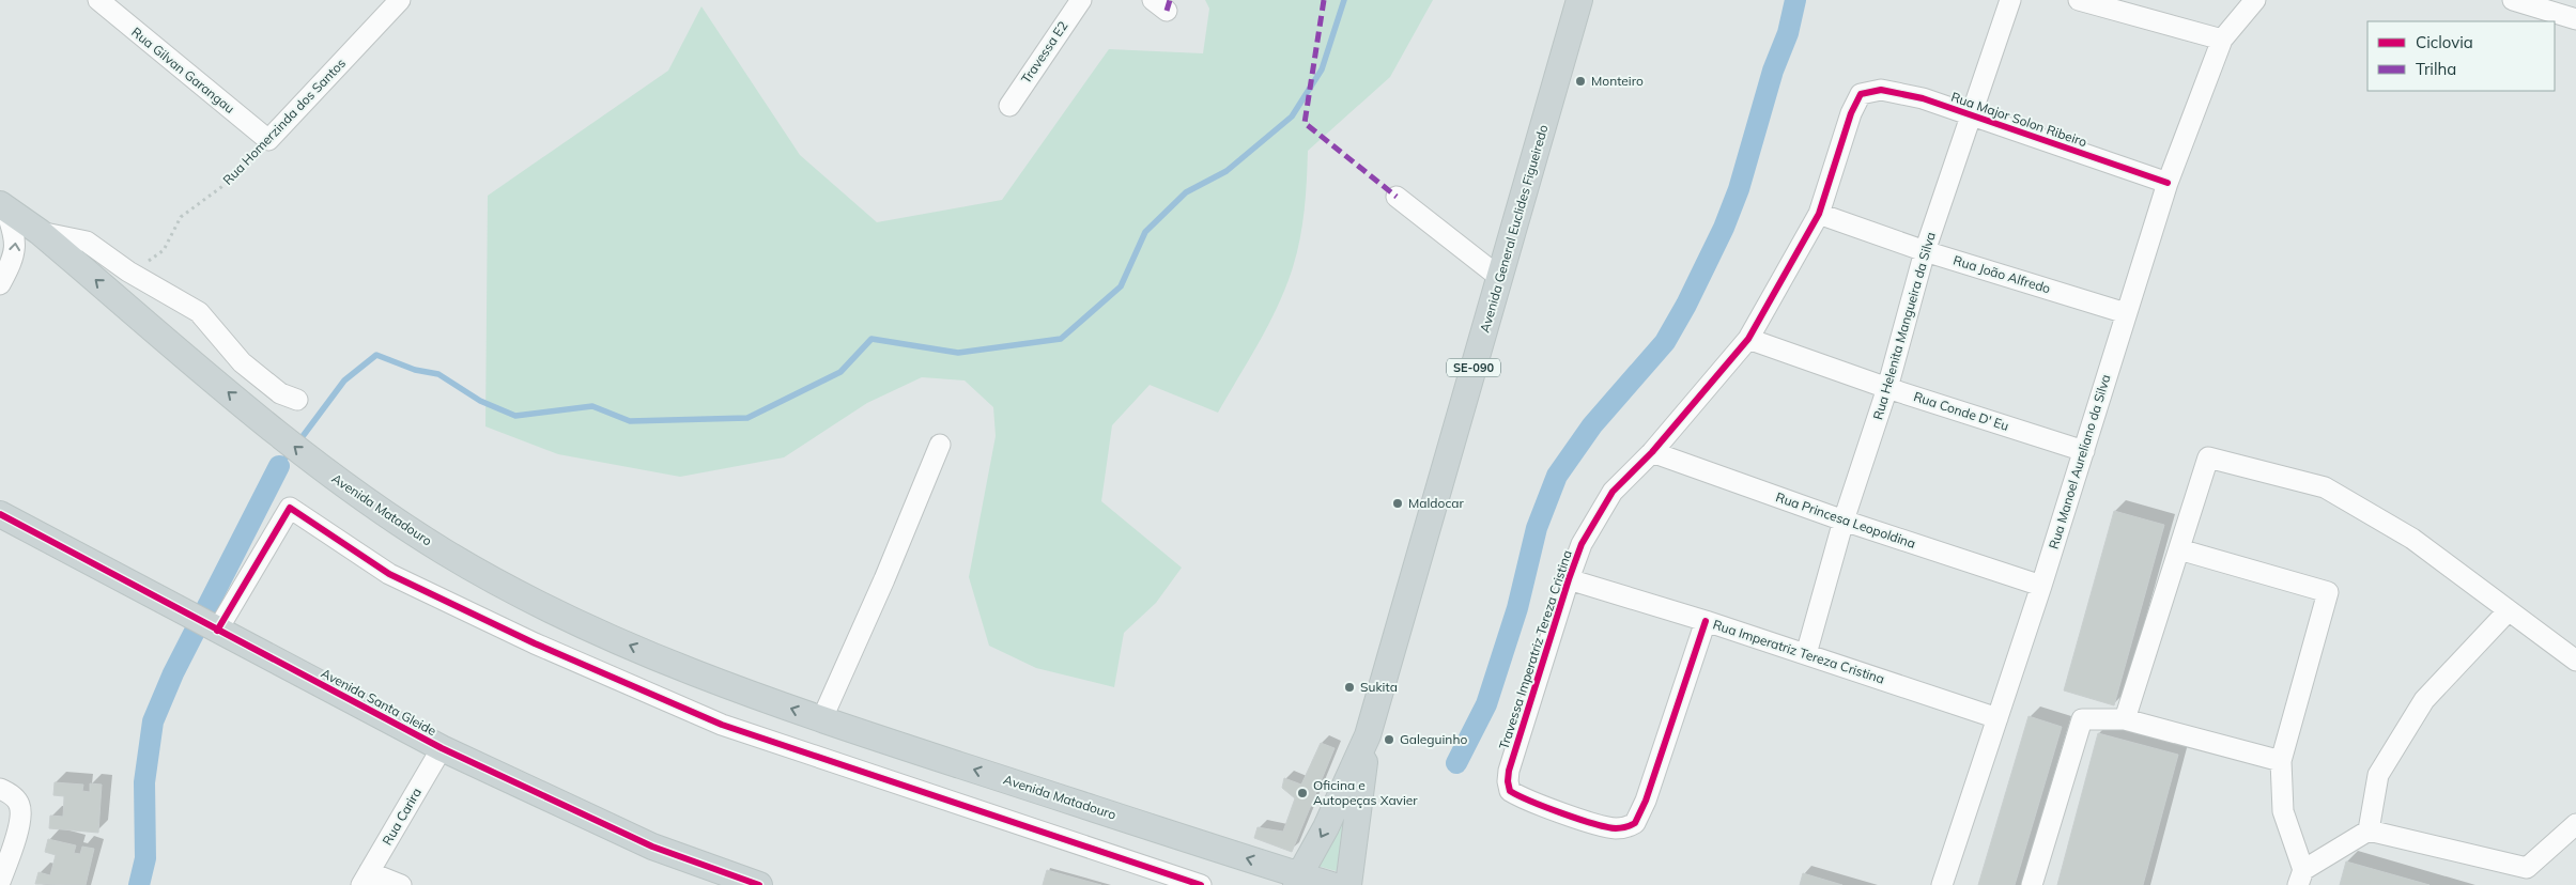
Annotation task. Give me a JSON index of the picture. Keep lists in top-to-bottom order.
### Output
{
  "streets": {
    "main road": [
      "Avenida General Euclides Figueiredo",
      "SE-090",
      "Avenida Matadouro",
      "Avenida Santa Gleide"
    ],
    "street": [
      "Travessa E2",
      "Rua Gilvan Garangau",
      "Rua Major Solon Ribeiro",
      "Rua Homerzinda dos Santos",
      "Rua João Alfredo",
      "Rua Helenita Mangueira da Silva",
      "Rua Conde D' Eu",
      "Rua Manoel Aureliano da Silva",
      "Rua Princesa Leopoldina",
      "Travessa Imperatriz Tereza Cristina",
      "Rua Imperatriz Tereza Cristina",
      "Rua Carira"
    ]
  },
  "crossings": [
    ["Rua Gilvan Garangau", "Rua Homerzinda dos Santos"],
    ["Rua Major Solon Ribeiro", "Rua Helenita Mangueira da Silva"],
    ["Rua Major Solon Ribeiro", "Rua Manoel Aureliano da Silva"],
    ["Rua Major Solon Ribeiro", "Travessa Imperatriz Tereza Cristina"],
    ["Avenida General Euclides Figueiredo", "Avenida Matadouro"],
    ["Rua João Alfredo", "Rua Helenita Mangueira da Silva"],
    ["Rua João Alfredo", "Rua Manoel Aureliano da Silva"],
    ["Rua João Alfredo", "Travessa Imperatriz Tereza Cristina"],
    ["Rua Helenita Mangueira da Silva", "Rua Conde D' Eu"],
    ["Rua Helenita Mangueira da Silva", "Rua Princesa Leopoldina"],
    ["Rua Helenita Mangueira da Silva", "Rua Imperatriz Tereza Cristina"],
    ["Rua Conde D' Eu", "Rua Manoel Aureliano da Silva"],
    ["Rua Conde D' Eu", "Travessa Imperatriz Tereza Cristina"],
    ["Rua Manoel Aureliano da Silva", "Rua Princesa Leopoldina"],
    ["Rua Manoel Aureliano da Silva", "Rua Imperatriz Tereza Cristina"],
    ["Rua Princesa Leopoldina", "Travessa Imperatriz Tereza Cristina"],
    ["Travessa Imperatriz Tereza Cristina", "Rua Imperatriz Tereza Cristina"],
    ["Avenida Santa Gleide", "Rua Carira"]
  ],
  "one_way": ["Avenida Matadouro"],
  "places": [
    "Monteiro",
    "Maldocar",
    "Sukita",
    "Galeguinho",
    "Oficina e Autopeças Xavier"
  ],
  "legend": ["Ciclovia", "Trilha"]
}
